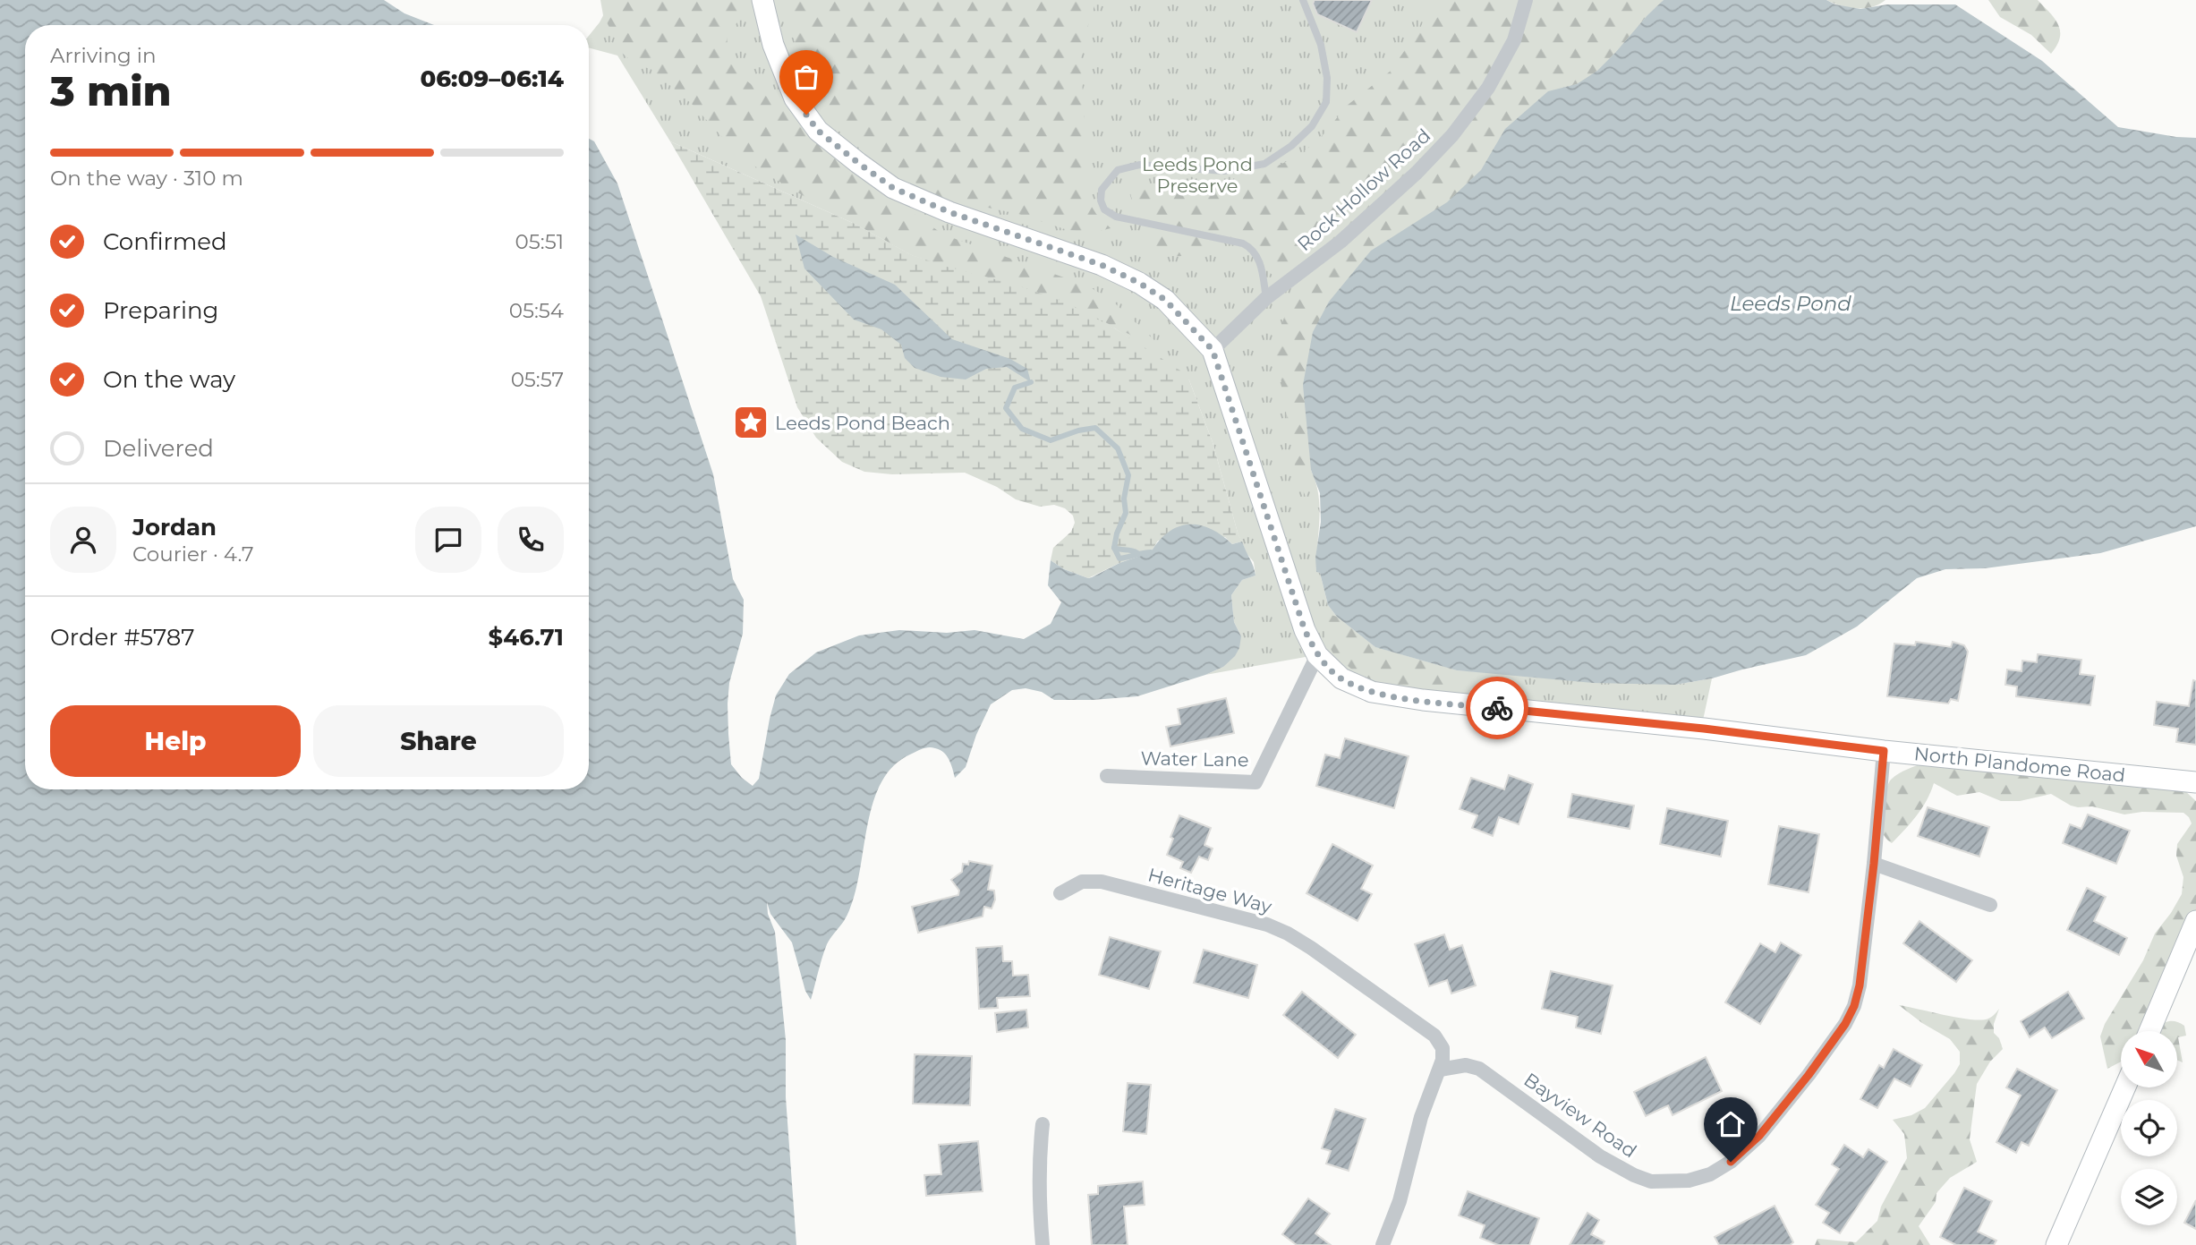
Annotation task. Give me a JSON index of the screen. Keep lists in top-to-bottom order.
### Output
{
  "streets": {
    "main road": ["North Plandome Road"],
    "street": [
      "Rock Hollow Road",
      "Water Lane",
      "Heritage Way",
      "Bayview Road"
    ]
  },
  "crossings": [
    ["Rock Hollow Road", "North Plandome Road"],
    ["Water Lane", "North Plandome Road"],
    ["North Plandome Road", "Bayview Road"],
    ["Heritage Way", "Bayview Road"]
  ],
  "water": ["Leeds Pond"],
  "parks": ["Leeds Pond Preserve"],
  "places": {
    "place": ["Leeds Pond Beach"]
  },
  "north": "top left",
  "page": {
    "heading": ["3 min", "Arriving in", "06:09–06:14"],
    "panel": [
      "Jordan",
      "Courier · 4.7",
      "Order #5787",
      "$46.71"
    ],
    "bar": "On the way · 310 m",
    "list": [
      ["Confirmed", "05:51"],
      ["Preparing", "05:54"],
      ["On the way", "05:57"],
      "Delivered"
    ],
    "buttons": ["Help", "Share"]
  }
}
